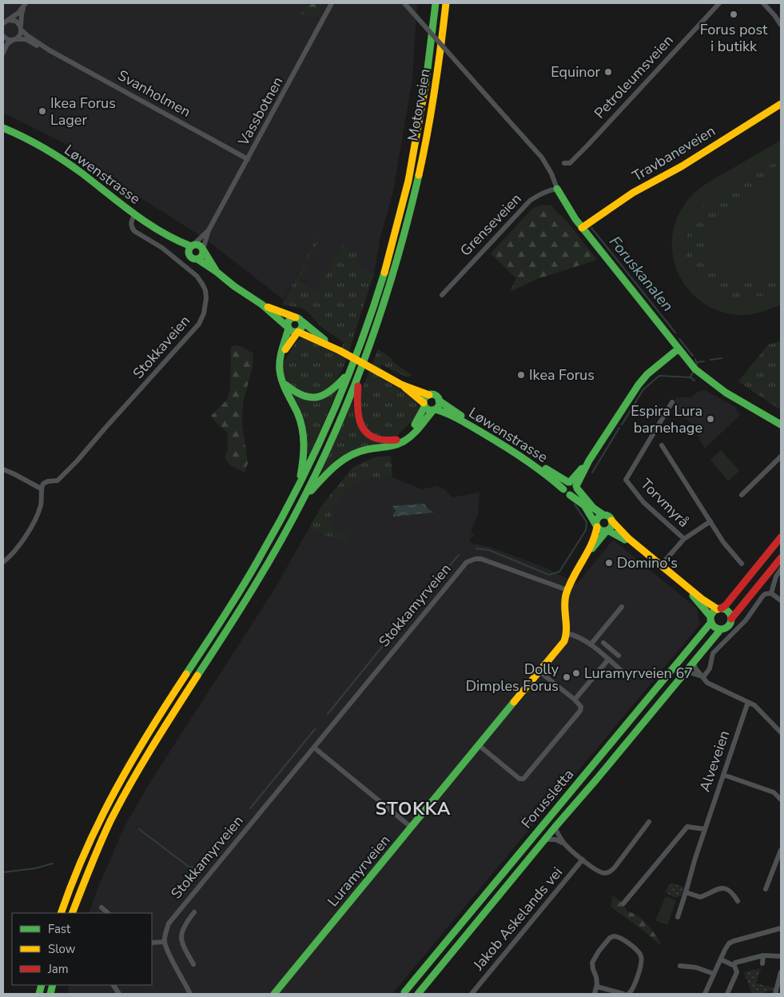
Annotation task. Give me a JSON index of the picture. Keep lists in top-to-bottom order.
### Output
{
  "streets": {
    "main road": [
      "Motorveien",
      "Travbaneveien",
      "Løwenstrasse",
      "Forussletta",
      "Luramyrveien"
    ],
    "street": [
      "Petroleumsveien",
      "Svanholmen",
      "Vassbotnen",
      "Grenseveien",
      "Stokkaveien",
      "Torvmyrå",
      "Stokkamyrveien",
      "Alveveien",
      "Jakob Askelands vei"
    ]
  },
  "crossings": [
    ["Svanholmen", "Vassbotnen"],
    ["Vassbotnen", "Løwenstrasse"],
    ["Løwenstrasse", "Stokkaveien"]
  ],
  "districts": ["STOKKA"],
  "water": ["Foruskanalen"],
  "places": [
    "Forus post i butikk",
    "Equinor",
    "Ikea Forus Lager",
    "Ikea Forus",
    "Espira Lura barnehage",
    "Domino's",
    "Luramyrveien 67",
    "Dolly Dimples Forus"
  ],
  "legend": ["Fast", "Slow", "Jam"]
}
